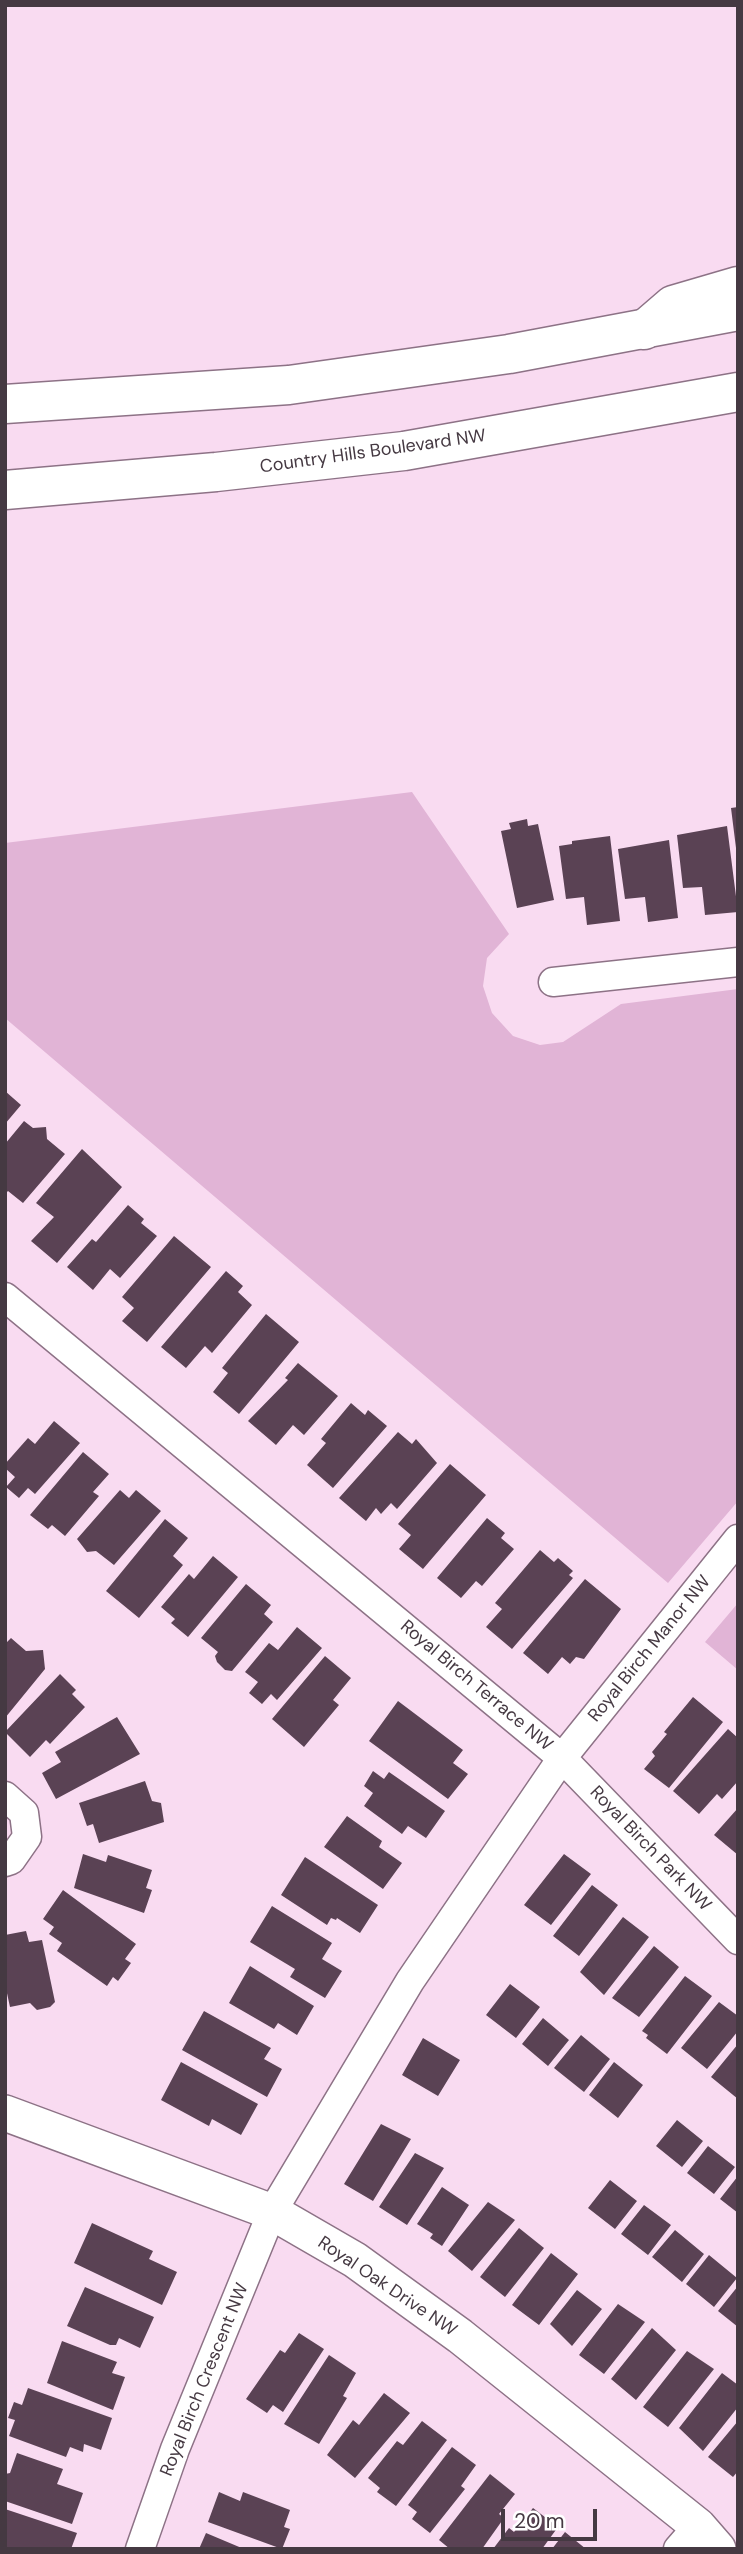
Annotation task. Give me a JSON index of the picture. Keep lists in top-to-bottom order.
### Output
{
  "streets": {
    "main road": ["Country Hills Boulevard NW"],
    "street": [
      "Royal Birch Manor NW",
      "Royal Birch Terrace NW",
      "Royal Birch Park NW",
      "Royal Oak Drive NW",
      "Royal Birch Crescent NW"
    ]
  },
  "crossings": [
    ["Royal Birch Manor NW", "Royal Birch Terrace NW"],
    ["Royal Birch Manor NW", "Royal Birch Park NW"],
    ["Royal Birch Terrace NW", "Royal Birch Park NW"],
    ["Royal Birch Terrace NW", "Royal Oak Drive NW"],
    ["Royal Birch Terrace NW", "Royal Birch Crescent NW"],
    ["Royal Oak Drive NW", "Royal Birch Crescent NW"]
  ],
  "scale_bar": "20 m"
}
